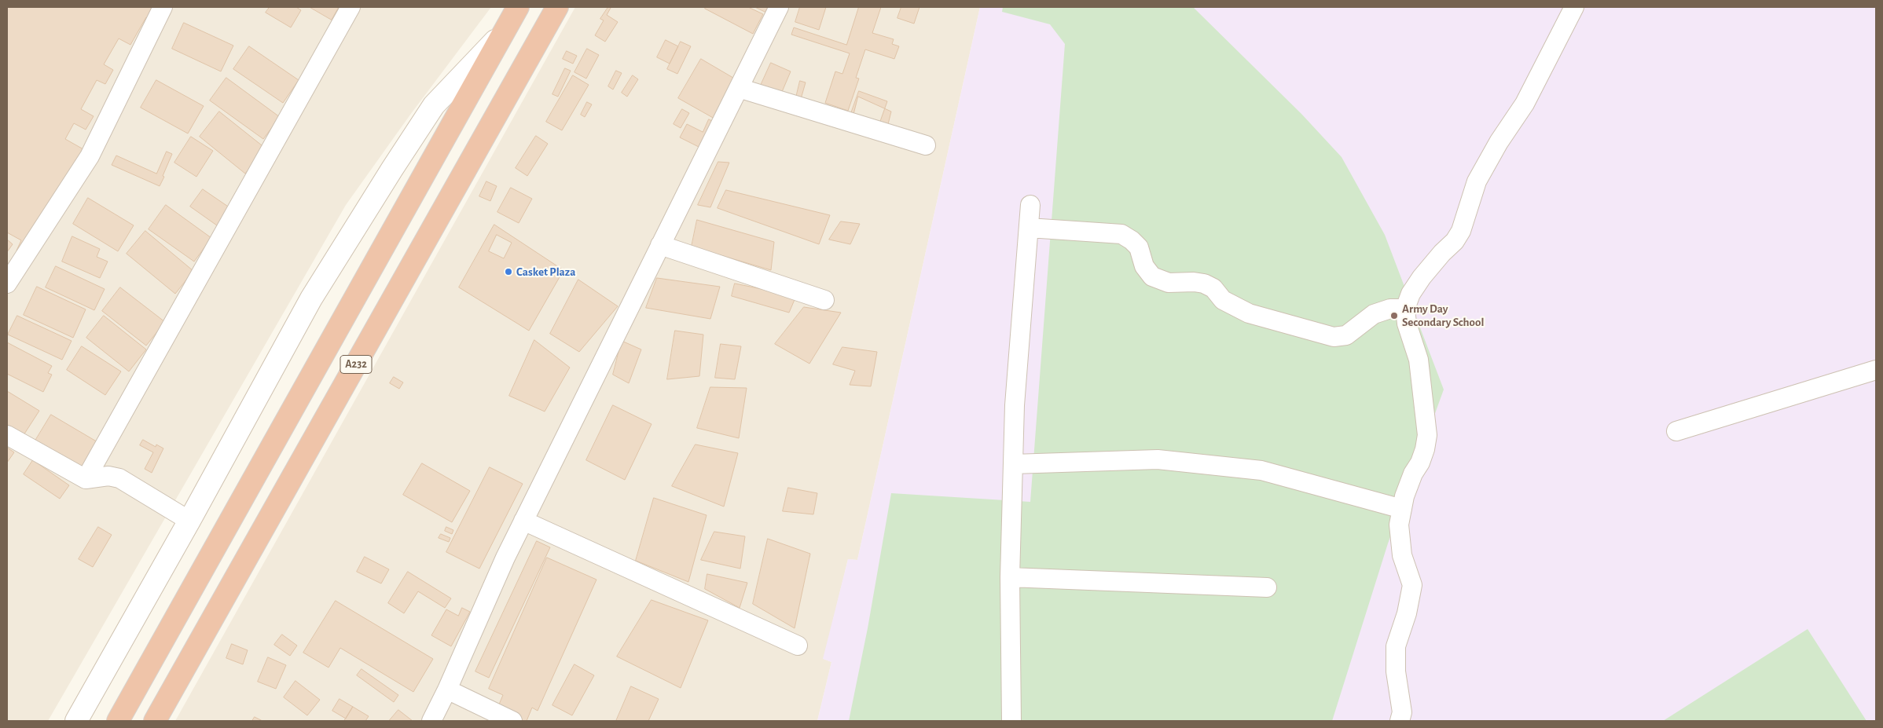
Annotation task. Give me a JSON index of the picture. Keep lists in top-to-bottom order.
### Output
{
  "streets": {
    "highway": ["A232"]
  },
  "places": ["Casket Plaza", "Army Day Secondary School"]
}
